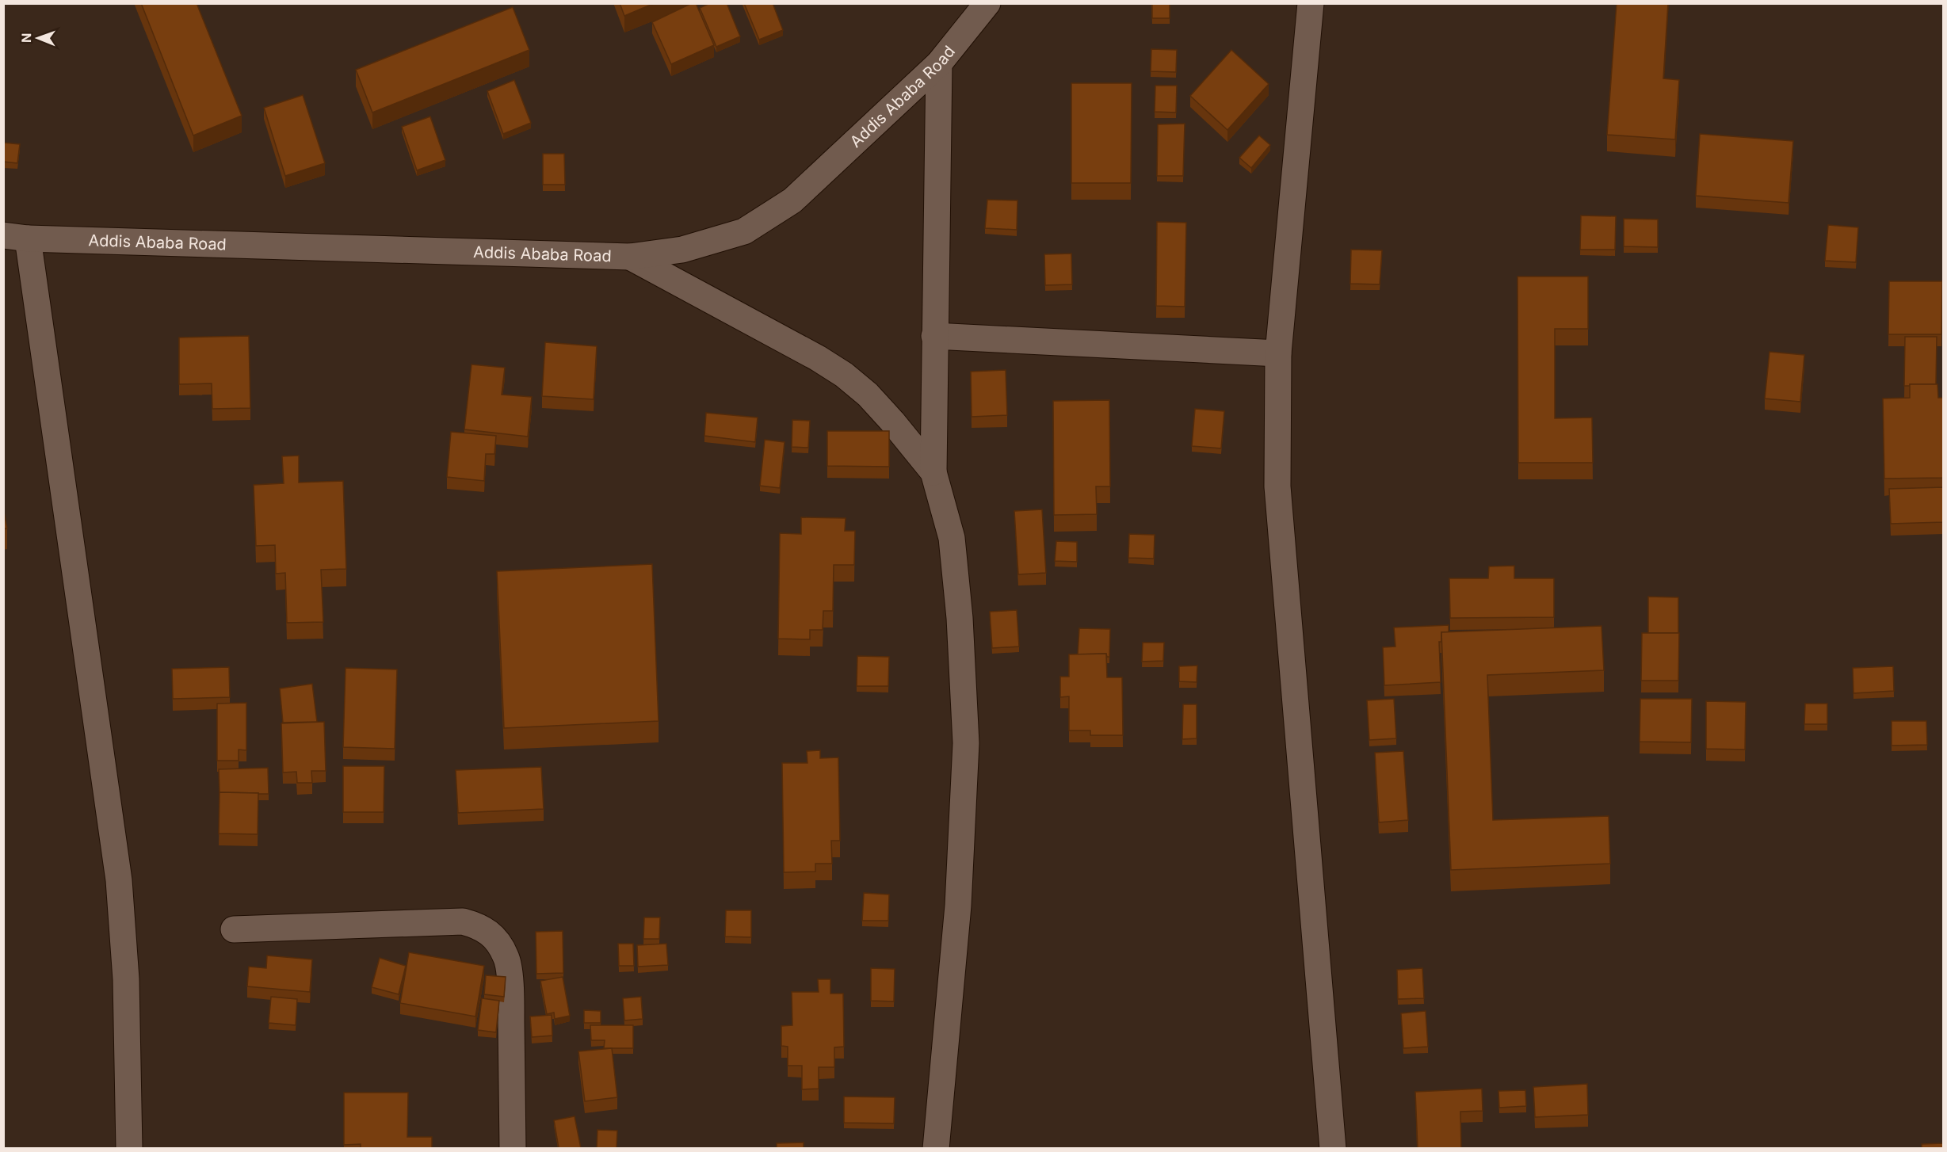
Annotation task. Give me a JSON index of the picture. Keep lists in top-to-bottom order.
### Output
{
  "streets": {
    "street": ["Addis Ababa Road"]
  },
  "north": "left"
}
